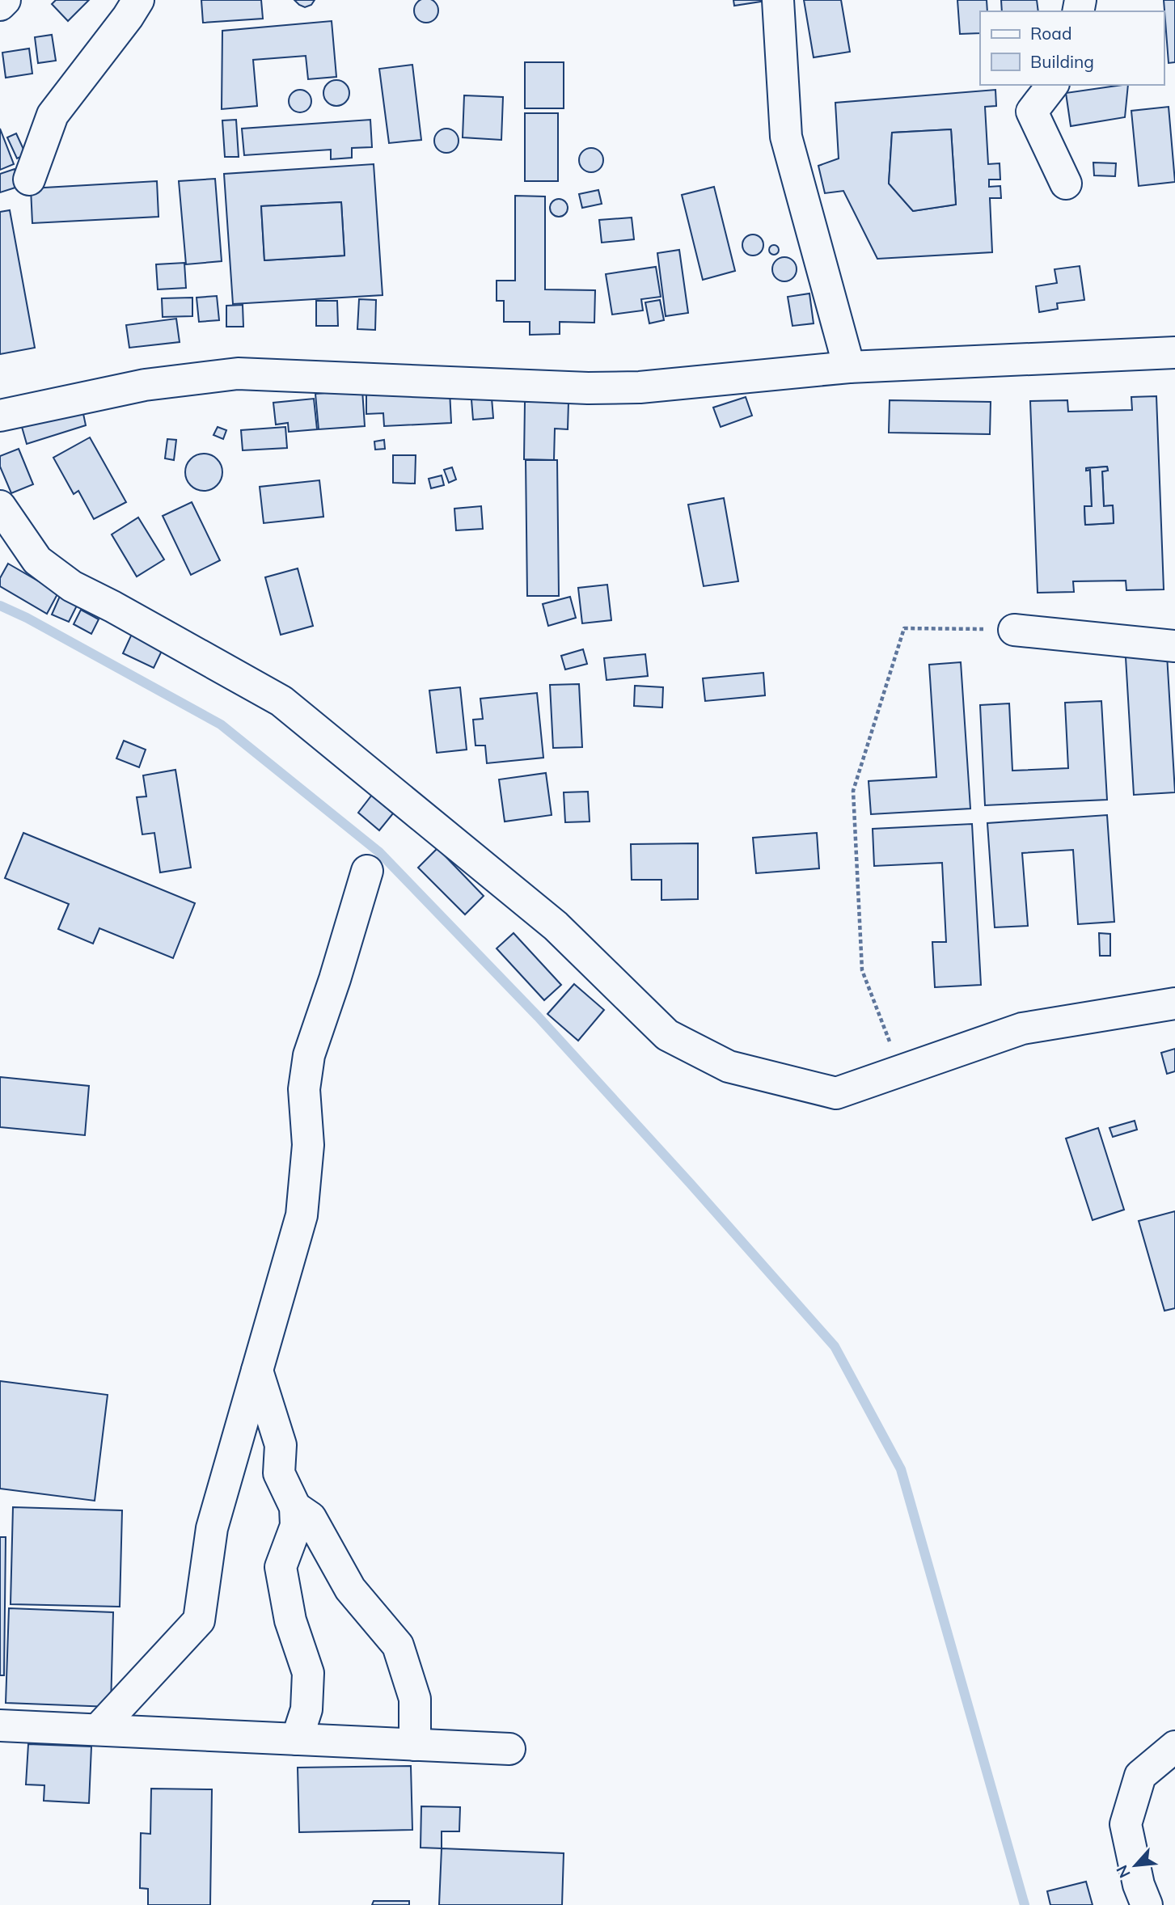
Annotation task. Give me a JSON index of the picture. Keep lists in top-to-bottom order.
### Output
{
  "legend": ["Road", "Building"],
  "north": "bottom left"
}
